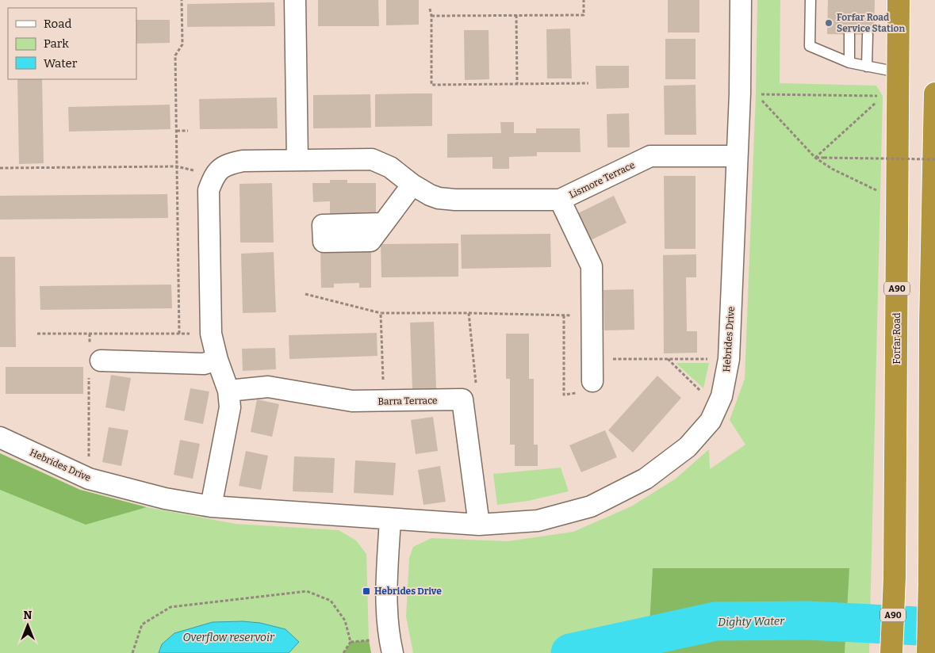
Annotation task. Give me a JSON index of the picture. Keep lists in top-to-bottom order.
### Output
{
  "streets": {
    "highway": ["A90", "Forfar Road"],
    "street": ["Lismore Terrace", "Hebrides Drive", "Barra Terrace"]
  },
  "crossings": [
    ["Lismore Terrace", "Hebrides Drive"]
  ],
  "water": ["Dighty Water", "Overflow reservoir"],
  "places": {
    "other": ["Forfar Road Service Station"],
    "transit": ["Hebrides Drive"]
  },
  "legend": ["Road", "Park", "Water"],
  "north": "top"
}
